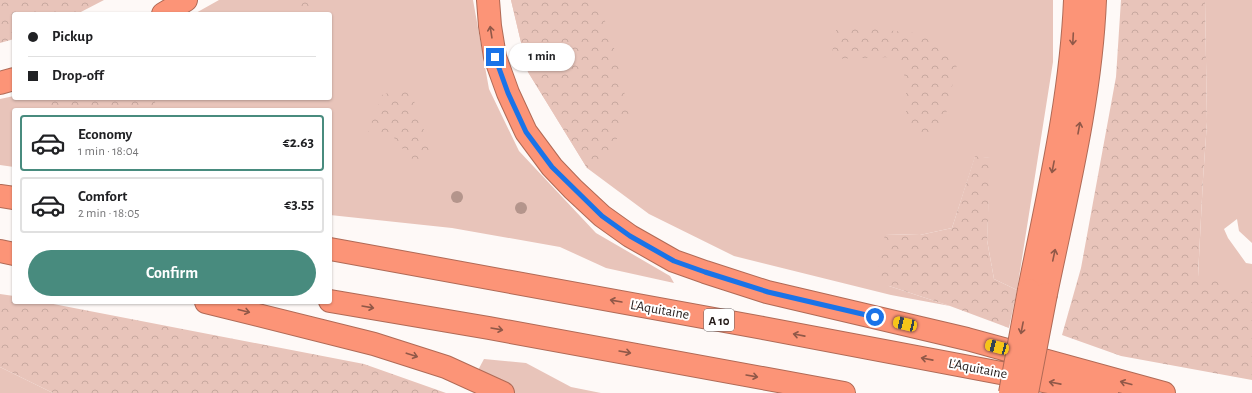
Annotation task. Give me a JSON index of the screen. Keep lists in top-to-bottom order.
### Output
{
  "streets": {
    "highway": ["L'Aquitaine", "A 10"]
  },
  "page": {
    "banner": ["Pickup", "Drop-off"],
    "bubble": "1 min",
    "list": [
      {
        "name": "Economy",
        "note": "1 min · 18:04",
        "value": "€2.63"
      },
      {
        "name": "Comfort",
        "note": "2 min · 18:05",
        "value": "€3.55"
      }
    ],
    "buttons": "Confirm"
  }
}
